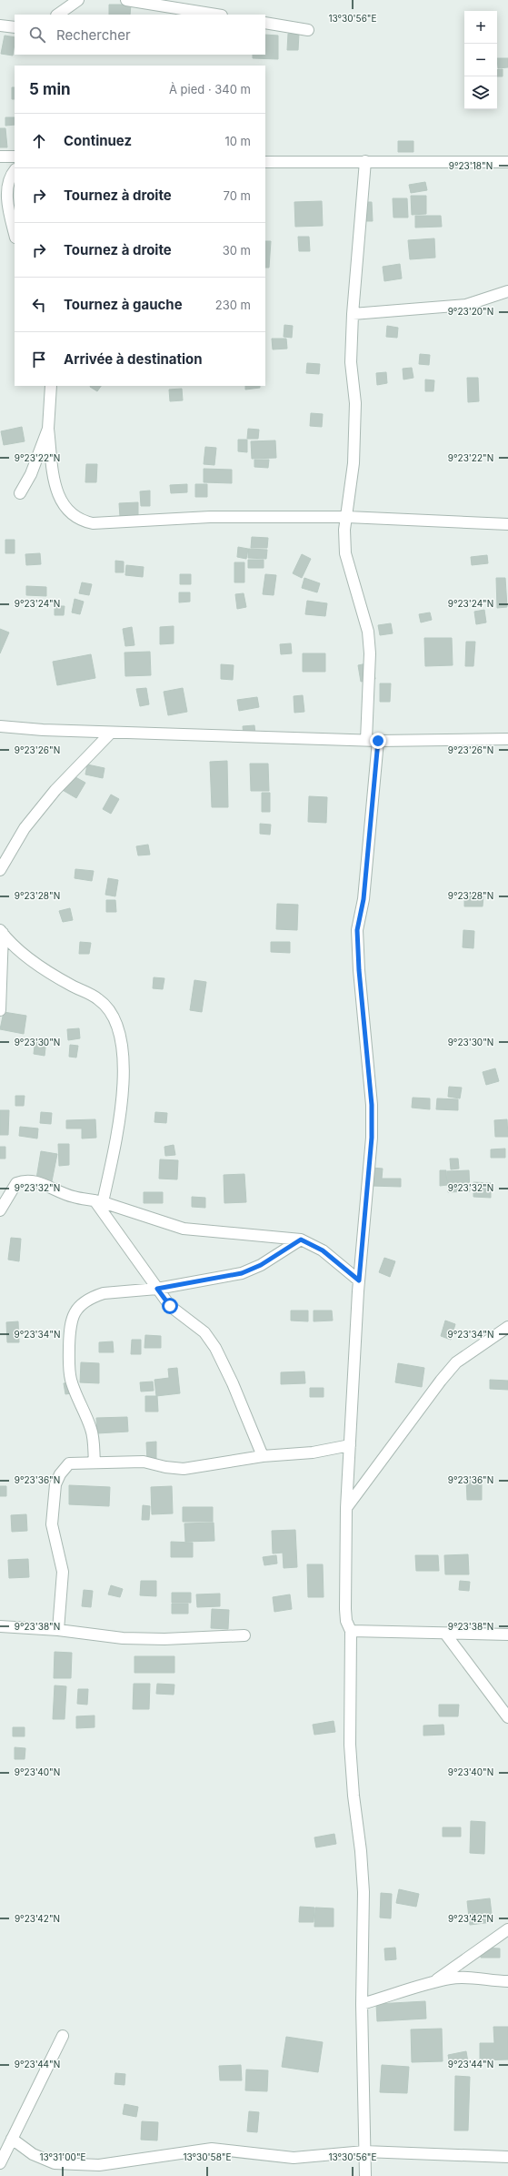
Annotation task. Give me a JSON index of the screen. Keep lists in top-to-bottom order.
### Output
{
  "page": {
    "map_buttons": ["+", "−"],
    "search": "Rechercher",
    "heading": ["5 min", "À pied · 340 m"],
    "list": [
      ["Continuez", "10 m"],
      ["Tournez à droite", "70 m"],
      ["Tournez à droite", "30 m"],
      ["Tournez à gauche", "230 m"],
      "Arrivée à destination"
    ]
  },
  "coordinates": [
    "13°30'56\"E",
    "9°23'18\"N",
    "9°23'20\"N",
    "9°23'22\"N",
    "9°23'24\"N",
    "9°23'26\"N",
    "9°23'28\"N",
    "9°23'30\"N",
    "9°23'32\"N",
    "9°23'34\"N",
    "9°23'36\"N",
    "9°23'38\"N",
    "9°23'40\"N",
    "9°23'42\"N",
    "9°23'44\"N",
    "13°31'00\"E",
    "13°30'58\"E"
  ]
}
